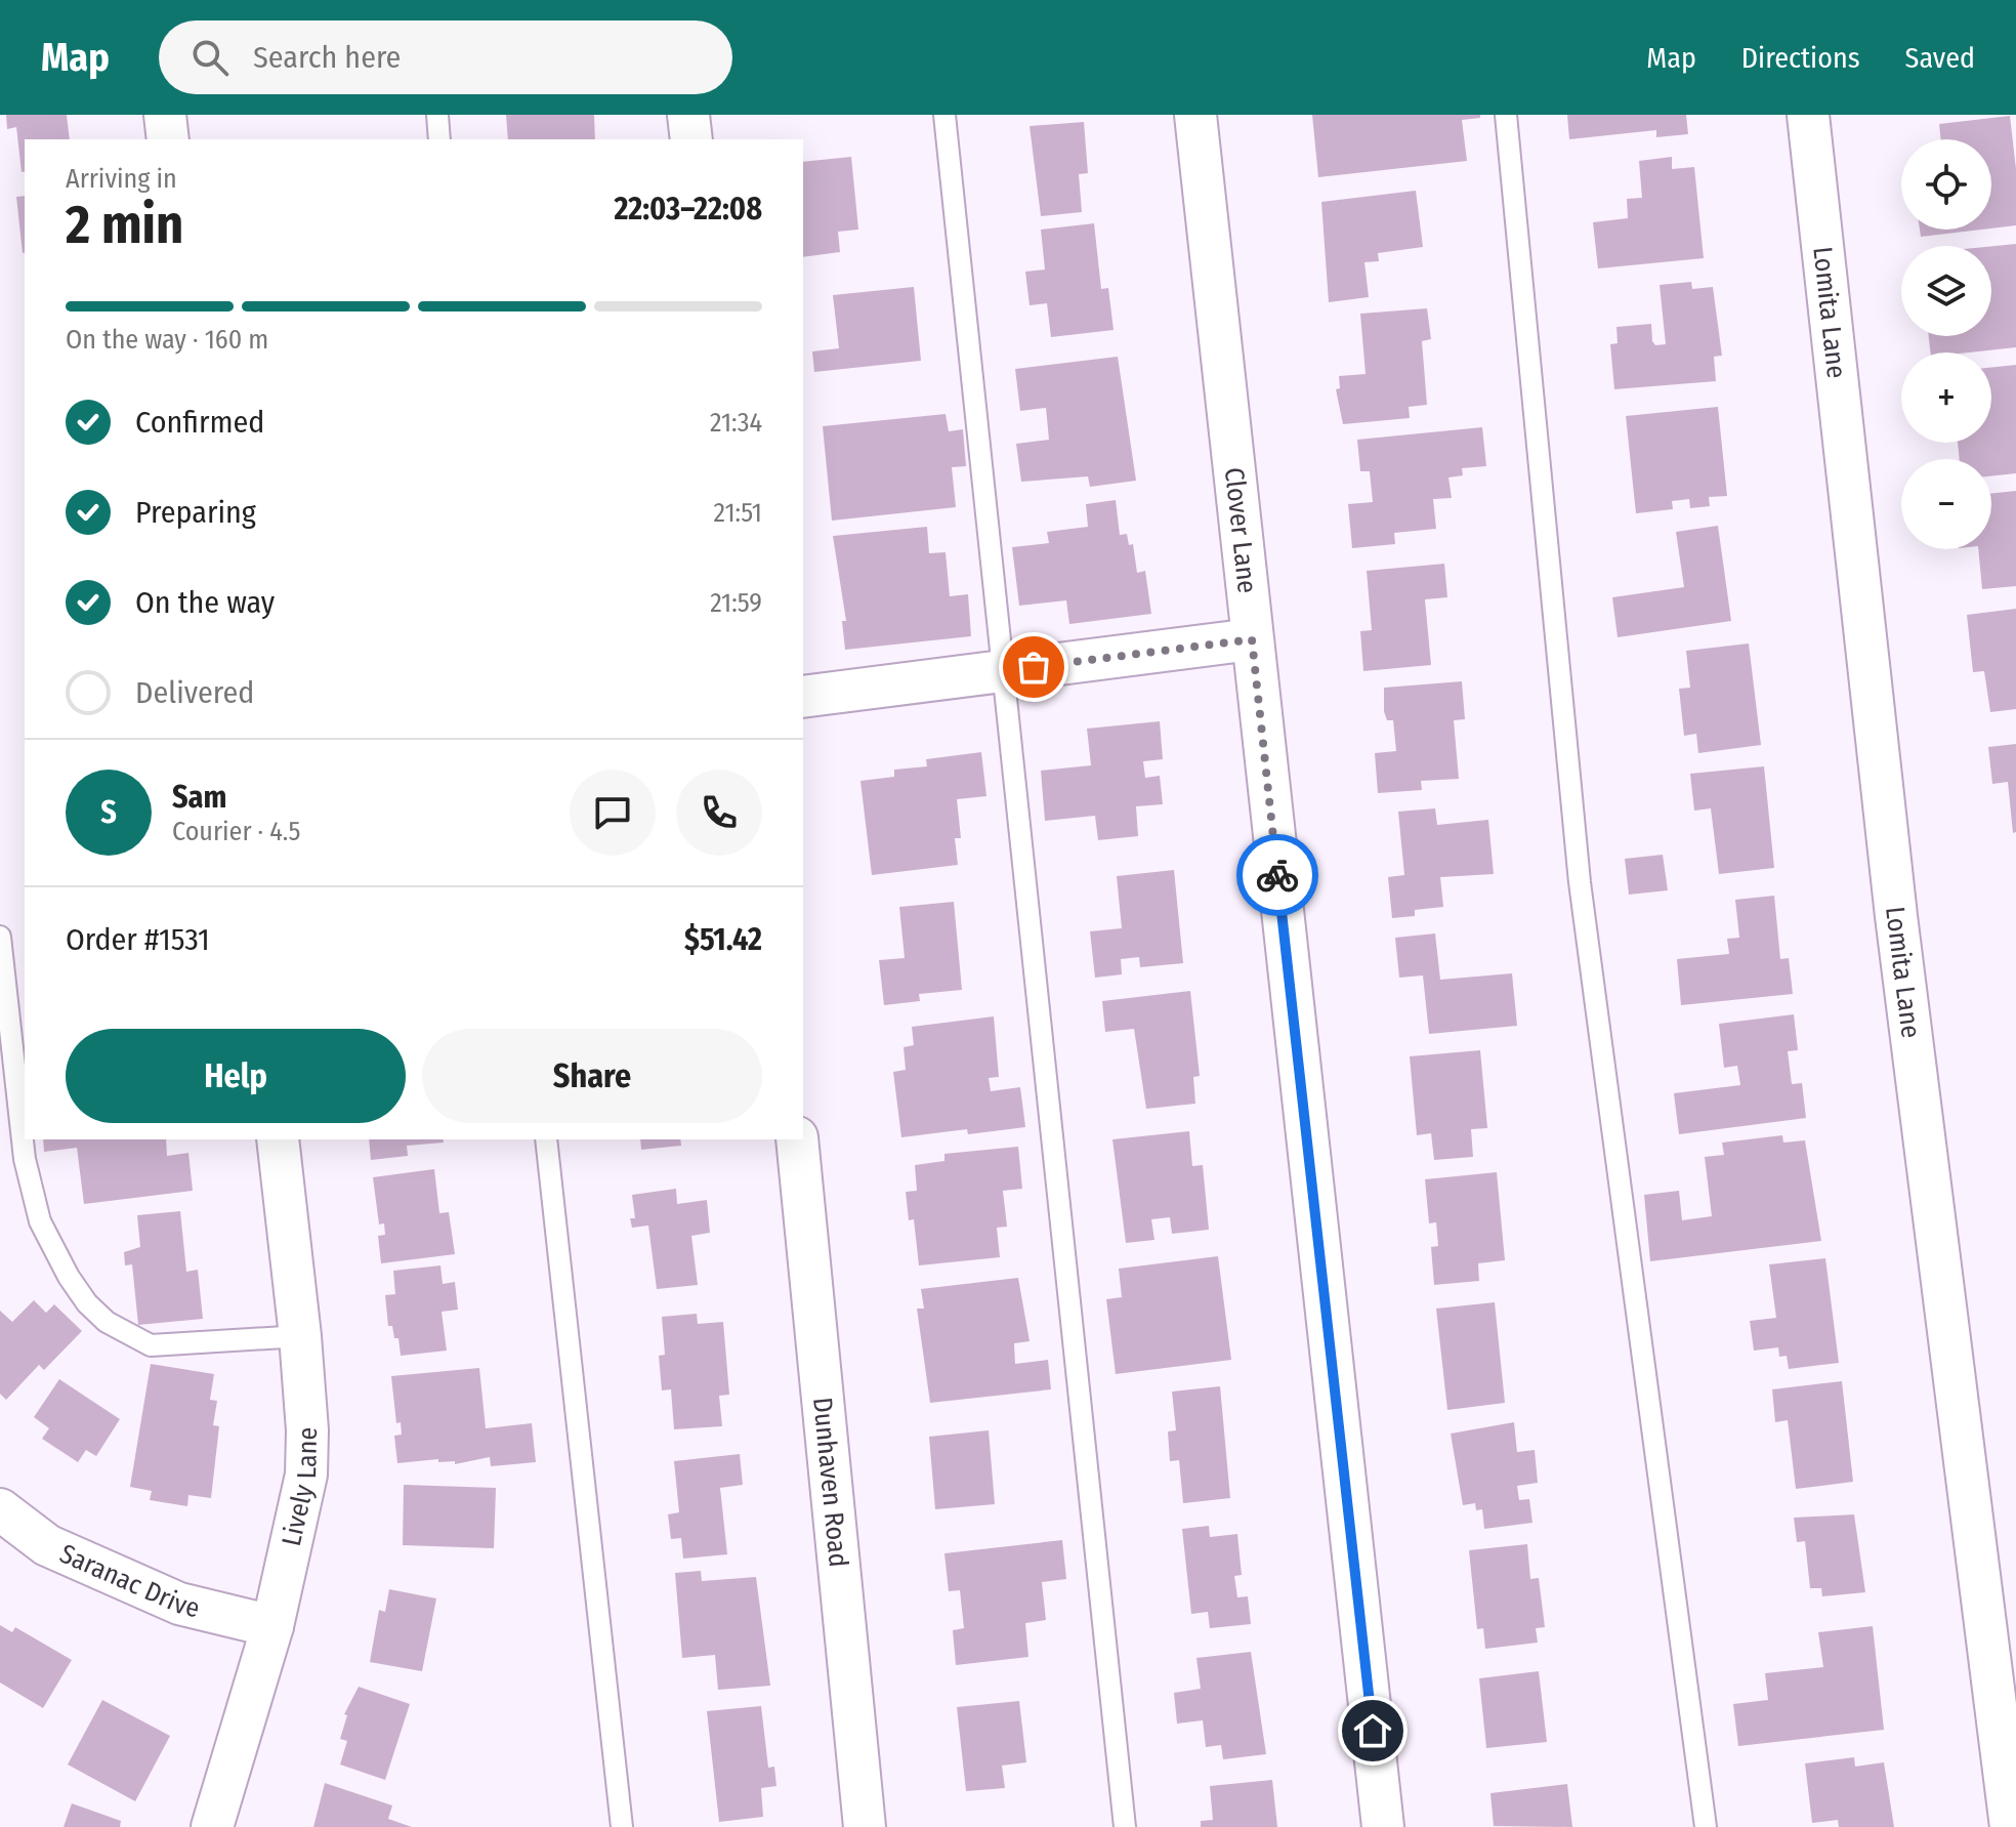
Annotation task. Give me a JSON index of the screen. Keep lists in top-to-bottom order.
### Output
{
  "streets": {
    "street": [
      "Lomita Lane",
      "Clover Lane",
      "Dunhaven Road",
      "Lively Lane",
      "Saranac Drive"
    ]
  },
  "crossings": [
    ["Lively Lane", "Saranac Drive"]
  ],
  "page": {
    "header": "Map",
    "search": "Search here",
    "nav": ["Map", "Directions", "Saved"],
    "map_buttons": ["+", "−"],
    "heading": ["2 min", "Arriving in", "22:03–22:08"],
    "panel": [
      "Sam",
      "Courier · 4.5",
      "Order #1531",
      "$51.42"
    ],
    "bar": "On the way · 160 m",
    "list": [
      ["Confirmed", "21:34"],
      ["Preparing", "21:51"],
      ["On the way", "21:59"],
      "Delivered"
    ],
    "round": "S",
    "buttons": ["Help", "Share"]
  }
}
